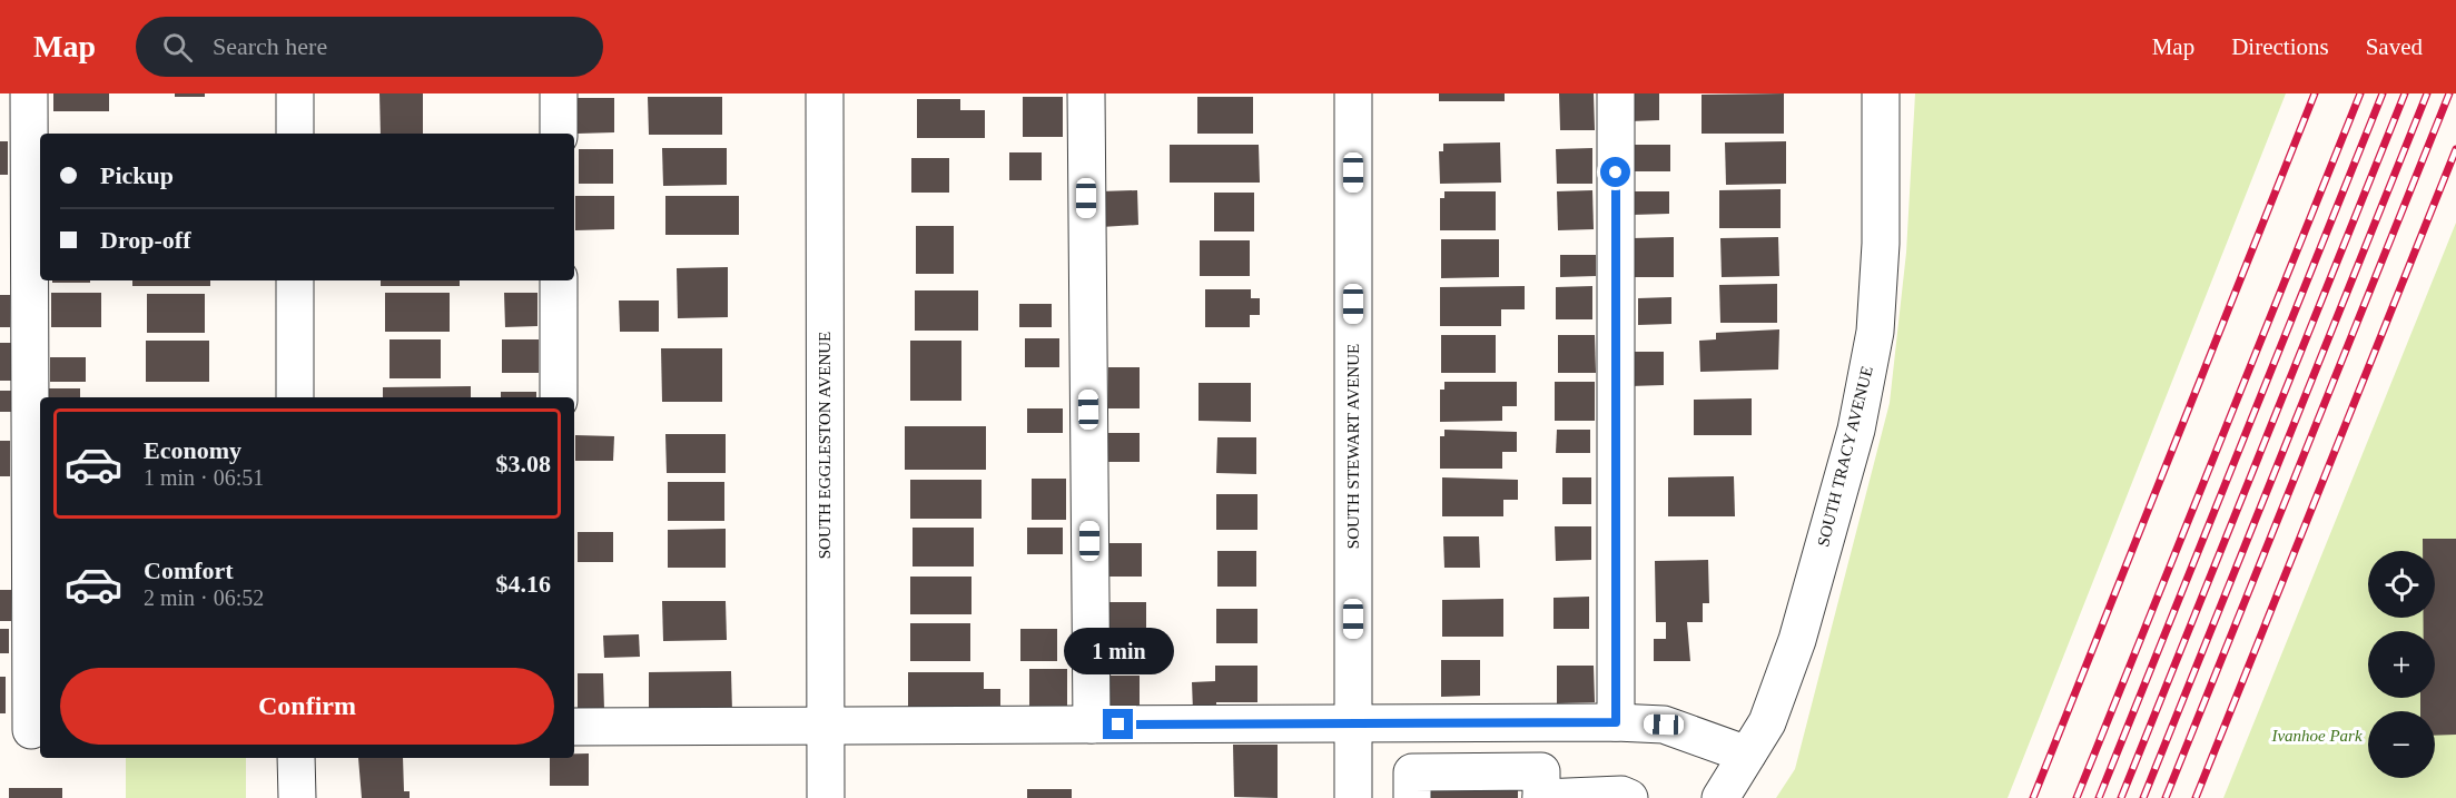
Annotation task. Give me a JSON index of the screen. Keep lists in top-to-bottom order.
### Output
{
  "streets": {
    "street": ["SOUTH EGGLESTON AVENUE", "SOUTH STEWART AVENUE", "SOUTH TRACY AVENUE"]
  },
  "parks": ["Ivanhoe Park"],
  "page": {
    "header": "Map",
    "search": "Search here",
    "nav": ["Map", "Directions", "Saved"],
    "banner": ["Pickup", "Drop-off"],
    "list": [
      {
        "name": "Economy",
        "note": "1 min · 06:51",
        "value": "$3.08"
      },
      {
        "name": "Comfort",
        "note": "2 min · 06:52",
        "value": "$4.16"
      }
    ],
    "map_buttons": ["+", "−"],
    "bubble": "1 min",
    "buttons": "Confirm"
  }
}
